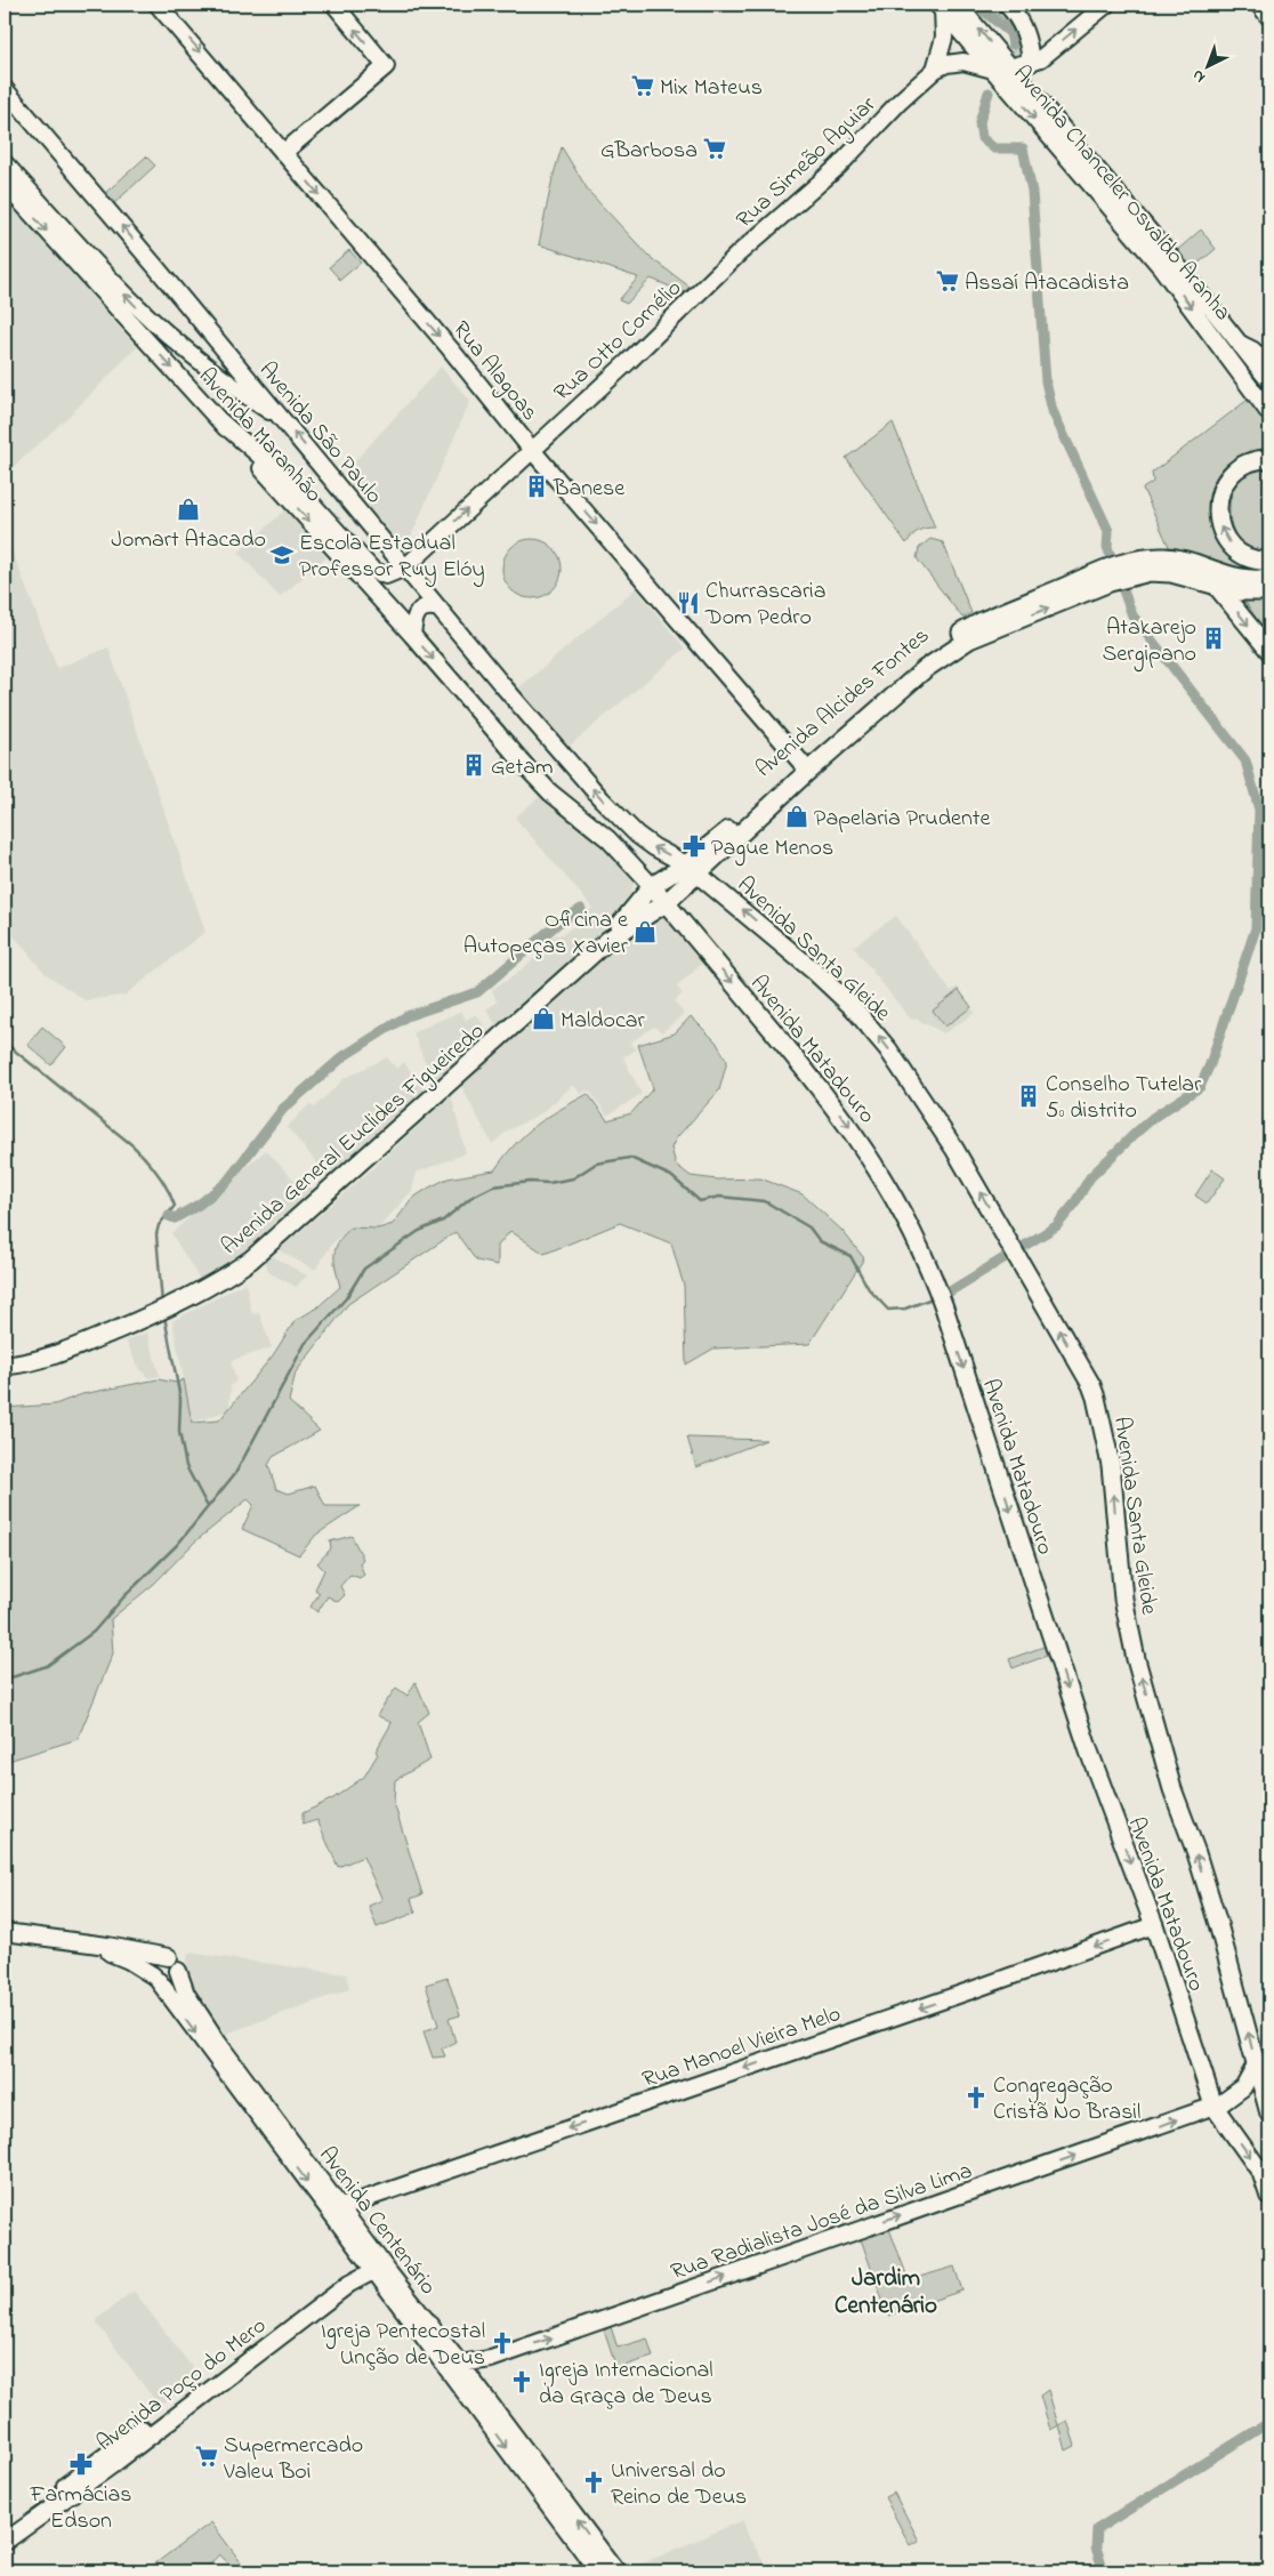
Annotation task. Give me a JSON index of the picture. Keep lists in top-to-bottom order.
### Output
{
  "streets": {
    "main road": [
      "Rua Simeão Aguiar",
      "Avenida Chanceler Osvaldo Aranha",
      "Rua Otto Cornélio",
      "Rua Alagoas",
      "Avenida São Paulo",
      "Avenida Maranhão",
      "Avenida Alcides Fontes",
      "Avenida Santa Gleide",
      "Avenida Matadouro",
      "Avenida General Euclides Figueiredo",
      "Rua Manoel Vieira Melo",
      "Avenida Centenário",
      "Rua Radialista José da Silva Lima",
      "Avenida Poço do Mero"
    ]
  },
  "crossings": [
    ["Rua Simeão Aguiar", "Rua Otto Cornélio"],
    ["Rua Otto Cornélio", "Rua Alagoas"],
    ["Rua Otto Cornélio", "Avenida São Paulo"],
    ["Rua Alagoas", "Avenida Alcides Fontes"],
    ["Avenida São Paulo", "Avenida Maranhão"],
    ["Avenida São Paulo", "Avenida Alcides Fontes"],
    ["Avenida São Paulo", "Avenida Santa Gleide"],
    ["Avenida São Paulo", "Avenida General Euclides Figueiredo"],
    ["Avenida Maranhão", "Avenida Matadouro"],
    ["Avenida Maranhão", "Avenida General Euclides Figueiredo"],
    ["Avenida Alcides Fontes", "Avenida Santa Gleide"],
    ["Avenida Alcides Fontes", "Avenida General Euclides Figueiredo"],
    ["Avenida Santa Gleide", "Avenida General Euclides Figueiredo"],
    ["Avenida Santa Gleide", "Rua Radialista José da Silva Lima"],
    ["Avenida Matadouro", "Avenida General Euclides Figueiredo"],
    ["Avenida Matadouro", "Rua Manoel Vieira Melo"],
    ["Avenida Matadouro", "Rua Radialista José da Silva Lima"],
    ["Rua Manoel Vieira Melo", "Avenida Centenário"],
    ["Avenida Centenário", "Rua Radialista José da Silva Lima"],
    ["Avenida Centenário", "Avenida Poço do Mero"]
  ],
  "one_way": [
    "Rua Otto Cornélio",
    "Rua Alagoas",
    "Avenida São Paulo",
    "Avenida Santa Gleide",
    "Avenida Matadouro",
    "Rua Manoel Vieira Melo",
    "Rua Radialista José da Silva Lima"
  ],
  "districts": ["Jardim Centenário"],
  "places": {
    "supermarket": [
      "Mix Mateus",
      "GBarbosa",
      "Assaí Atacadista",
      "Supermercado Valeu Boi"
    ],
    "building": [
      "Banese",
      "Atakarejo Sergipano",
      "Getam",
      "Conselho Tutelar 5º distrito"
    ],
    "shop": [
      "Jomart Atacado",
      "Papelaria Prudente",
      "Oficina e Autopeças Xavier",
      "Maldocar"
    ],
    "school or university": ["Escola Estadual Professor Ruy Elóy"],
    "restaurant": ["Churrascaria Dom Pedro"],
    "pharmacy": ["Pague Menos", "Farmácias Edson"],
    "church": [
      "Congregação Cristã No Brasil",
      "Igreja Pentecostal Unção de Deus",
      "Igreja Internacional da Graça de Deus",
      "Universal do Reino de Deus"
    ]
  },
  "north": "bottom left"
}
